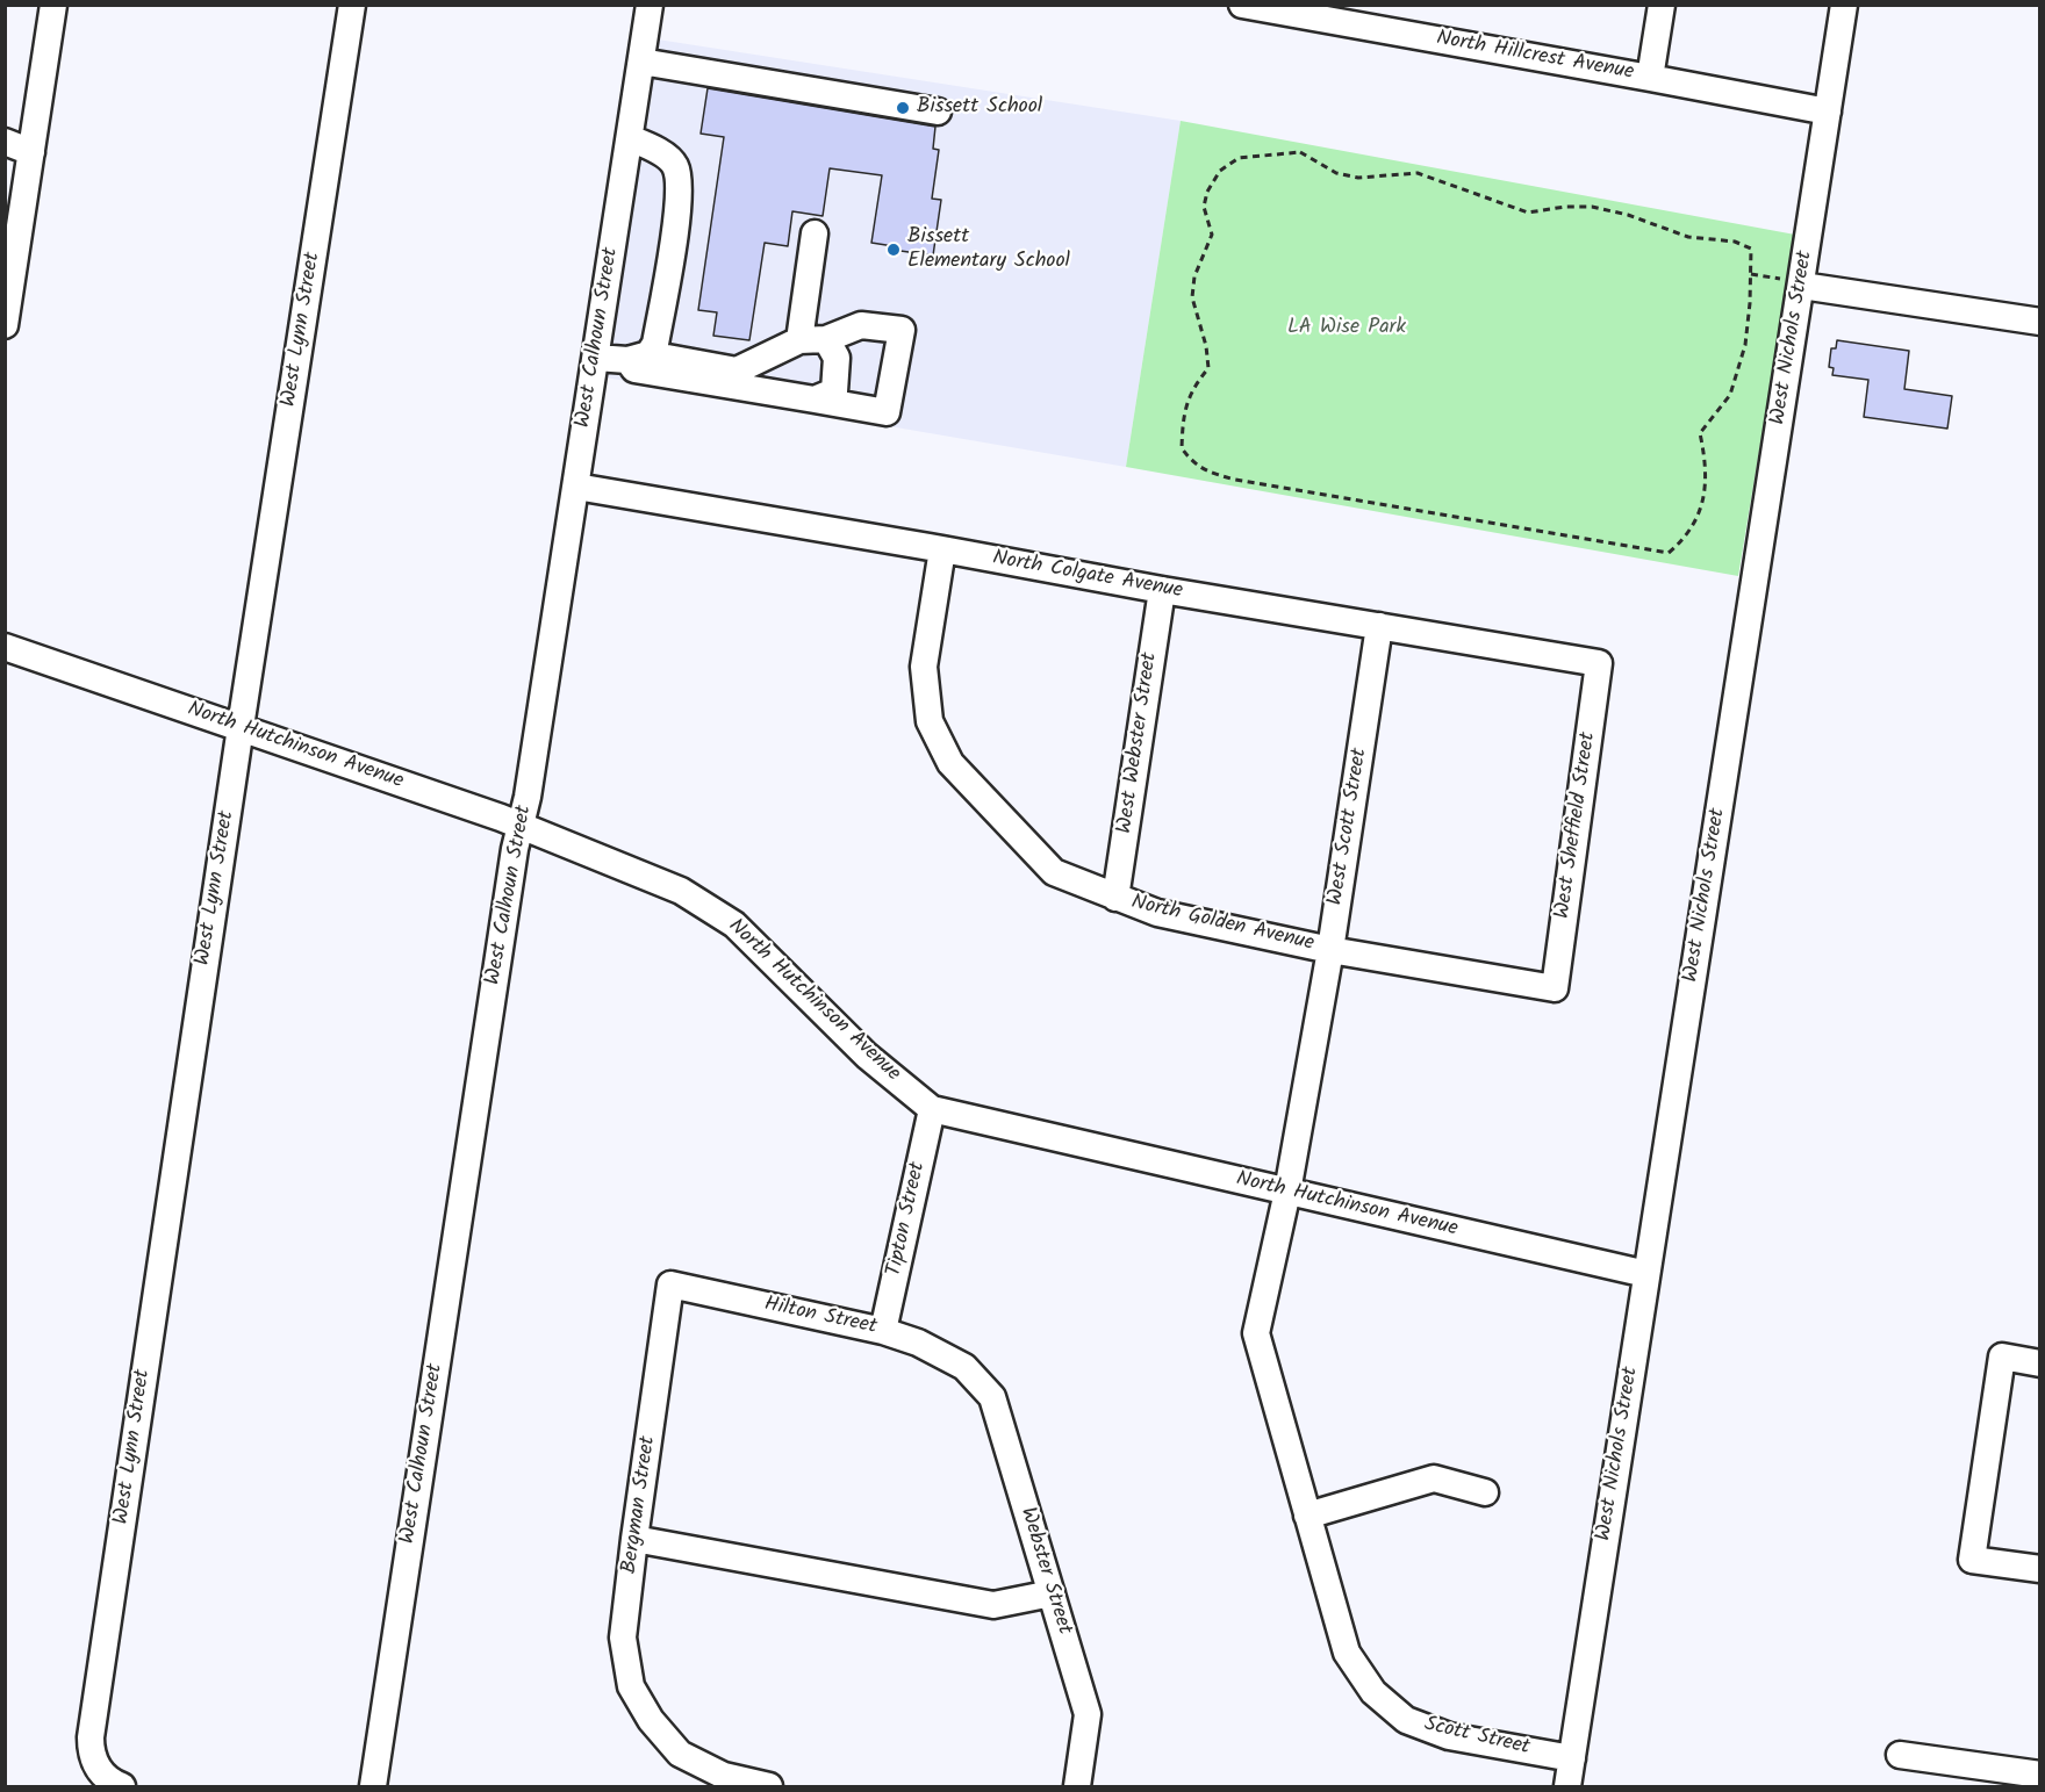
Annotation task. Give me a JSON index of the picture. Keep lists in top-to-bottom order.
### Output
{
  "streets": {
    "street": [
      "North Hillcrest Avenue",
      "West Lynn Street",
      "West Calhoun Street",
      "West Nichols Street",
      "North Colgate Avenue",
      "West Webster Street",
      "North Hutchinson Avenue",
      "West Sheffield Street",
      "West Scott Street",
      "North Golden Avenue",
      "Tipton Street",
      "Hilton Street",
      "Bergman Street",
      "Webster Street",
      "Scott Street"
    ]
  },
  "crossings": [
    ["North Hillcrest Avenue", "West Nichols Street"],
    ["West Lynn Street", "North Hutchinson Avenue"],
    ["West Calhoun Street", "North Colgate Avenue"],
    ["West Calhoun Street", "North Hutchinson Avenue"],
    ["West Nichols Street", "North Hutchinson Avenue"],
    ["West Nichols Street", "Scott Street"],
    ["North Colgate Avenue", "West Webster Street"],
    ["North Colgate Avenue", "West Sheffield Street"],
    ["North Colgate Avenue", "West Scott Street"],
    ["North Colgate Avenue", "North Golden Avenue"],
    ["West Webster Street", "North Golden Avenue"],
    ["North Hutchinson Avenue", "West Scott Street"],
    ["North Hutchinson Avenue", "Tipton Street"],
    ["North Hutchinson Avenue", "Scott Street"],
    ["West Sheffield Street", "North Golden Avenue"],
    ["West Scott Street", "North Golden Avenue"],
    ["West Scott Street", "Scott Street"],
    ["Tipton Street", "Hilton Street"],
    ["Hilton Street", "Bergman Street"],
    ["Hilton Street", "Webster Street"]
  ],
  "parks": ["LA Wise Park"],
  "places": ["Bissett School", "Bissett Elementary School"]
}
